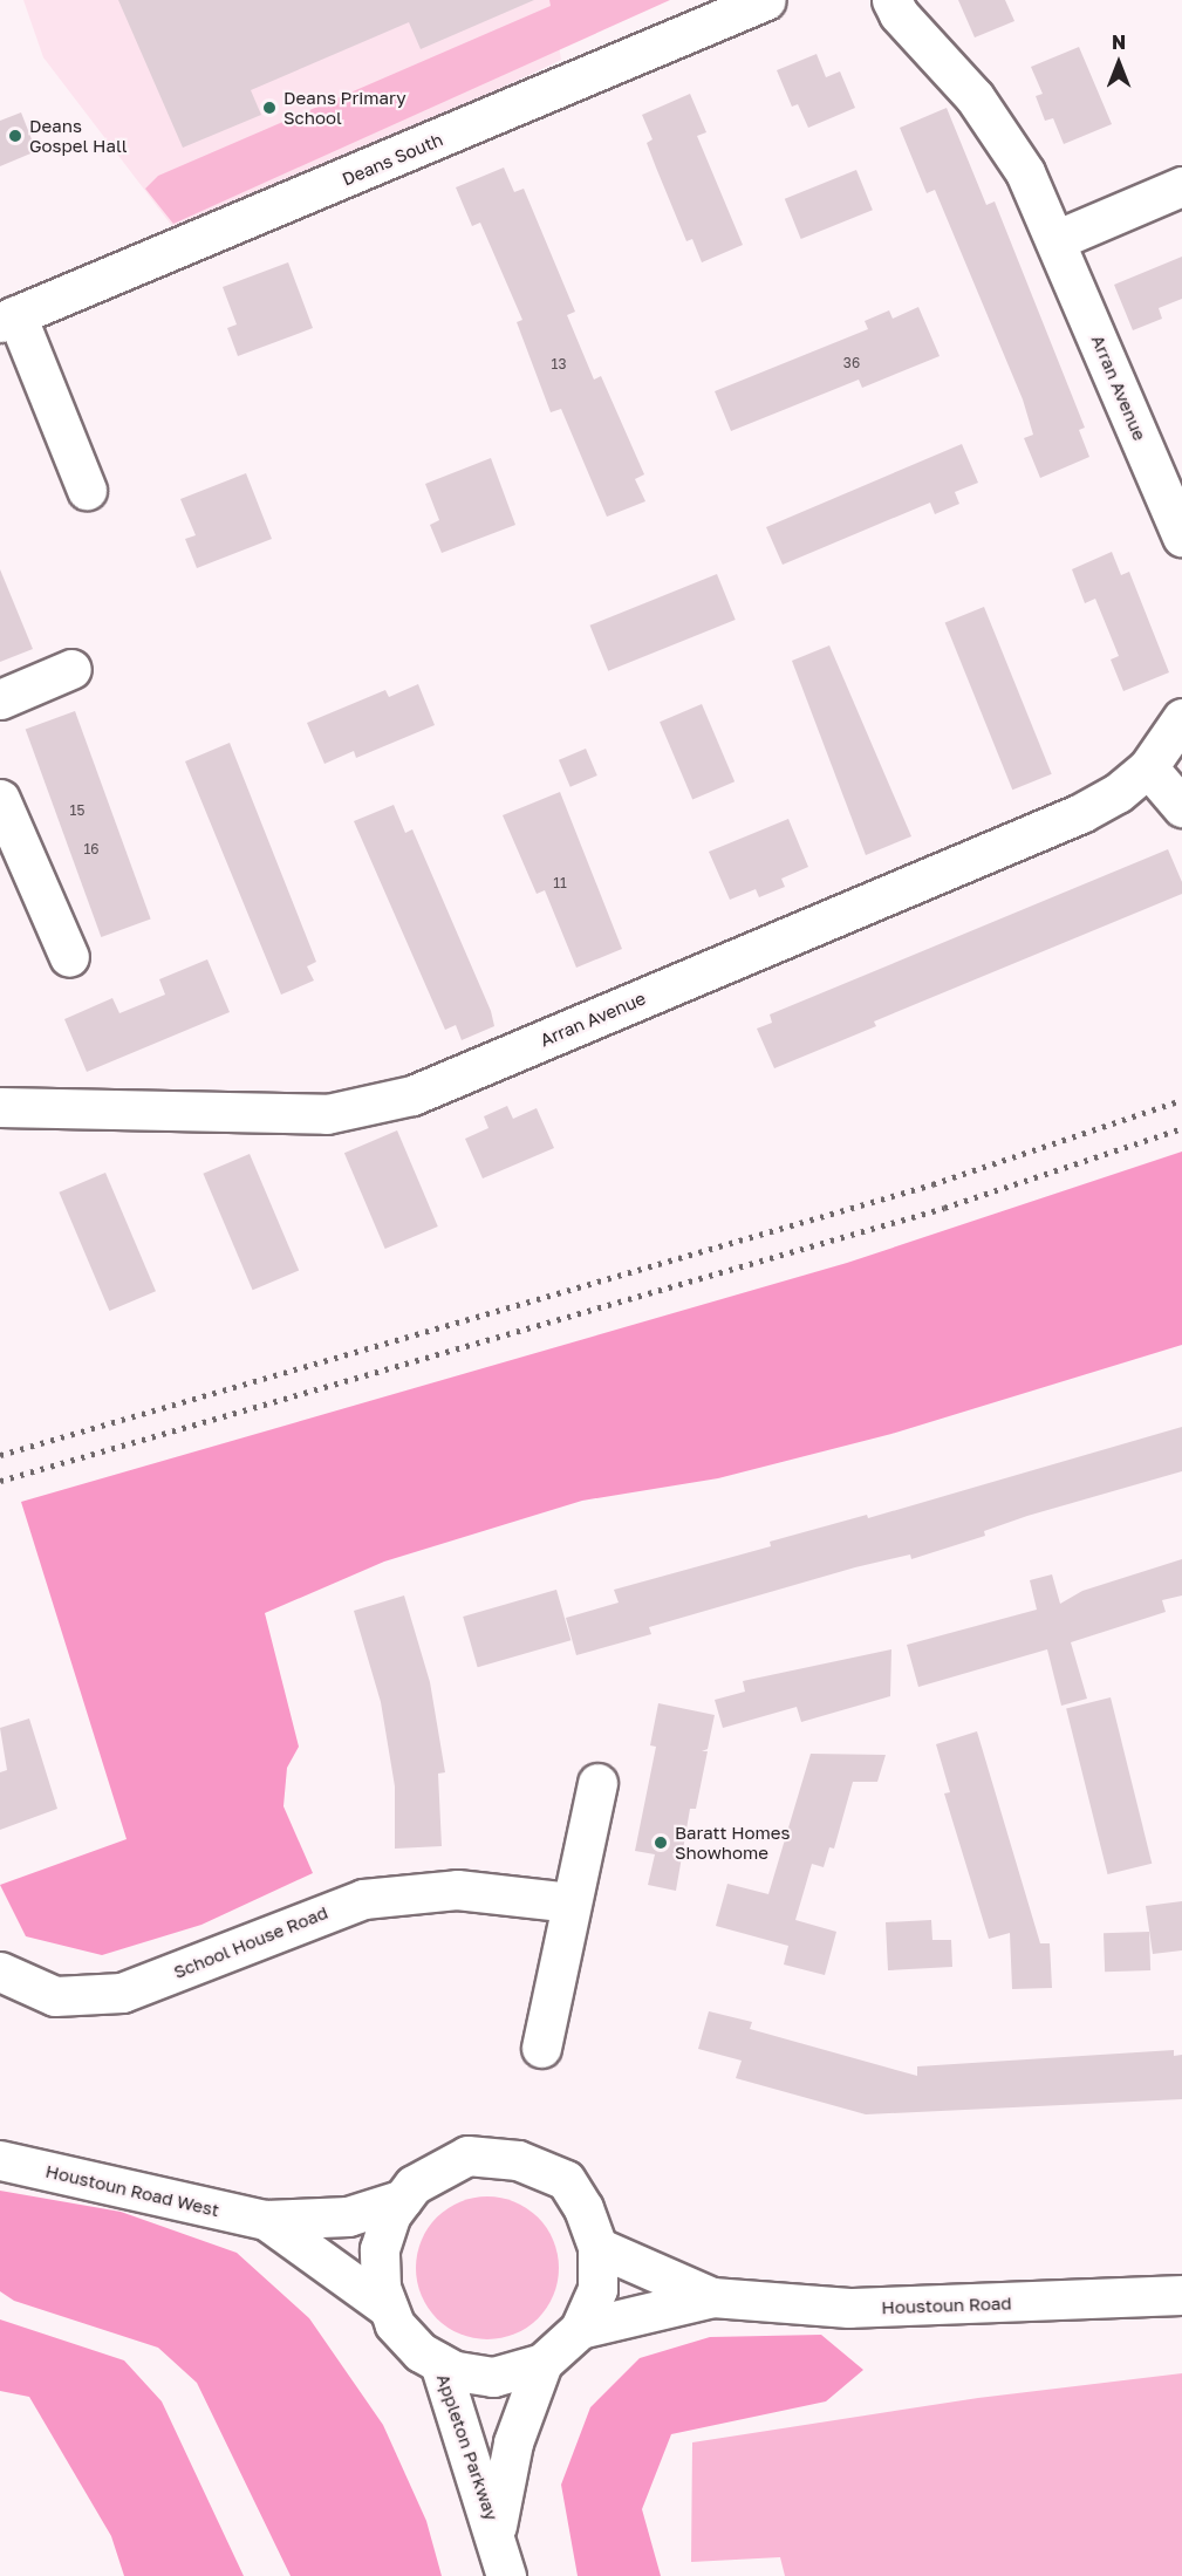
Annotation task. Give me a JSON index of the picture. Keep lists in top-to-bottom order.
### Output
{
  "streets": {
    "street": [
      "Deans South",
      "Arran Avenue",
      "School House Road",
      "Houstoun Road West",
      "Houstoun Road",
      "Appleton Parkway"
    ]
  },
  "crossings": [
    ["Houstoun Road West", "Houstoun Road"],
    ["Houstoun Road West", "Appleton Parkway"],
    ["Houstoun Road", "Appleton Parkway"]
  ],
  "places": ["Deans Primary School", "Deans Gospel Hall", "Baratt Homes Showhome"],
  "house_numbers": [
    "36",
    "13",
    "15",
    "16",
    "11"
  ],
  "north": "top"
}
